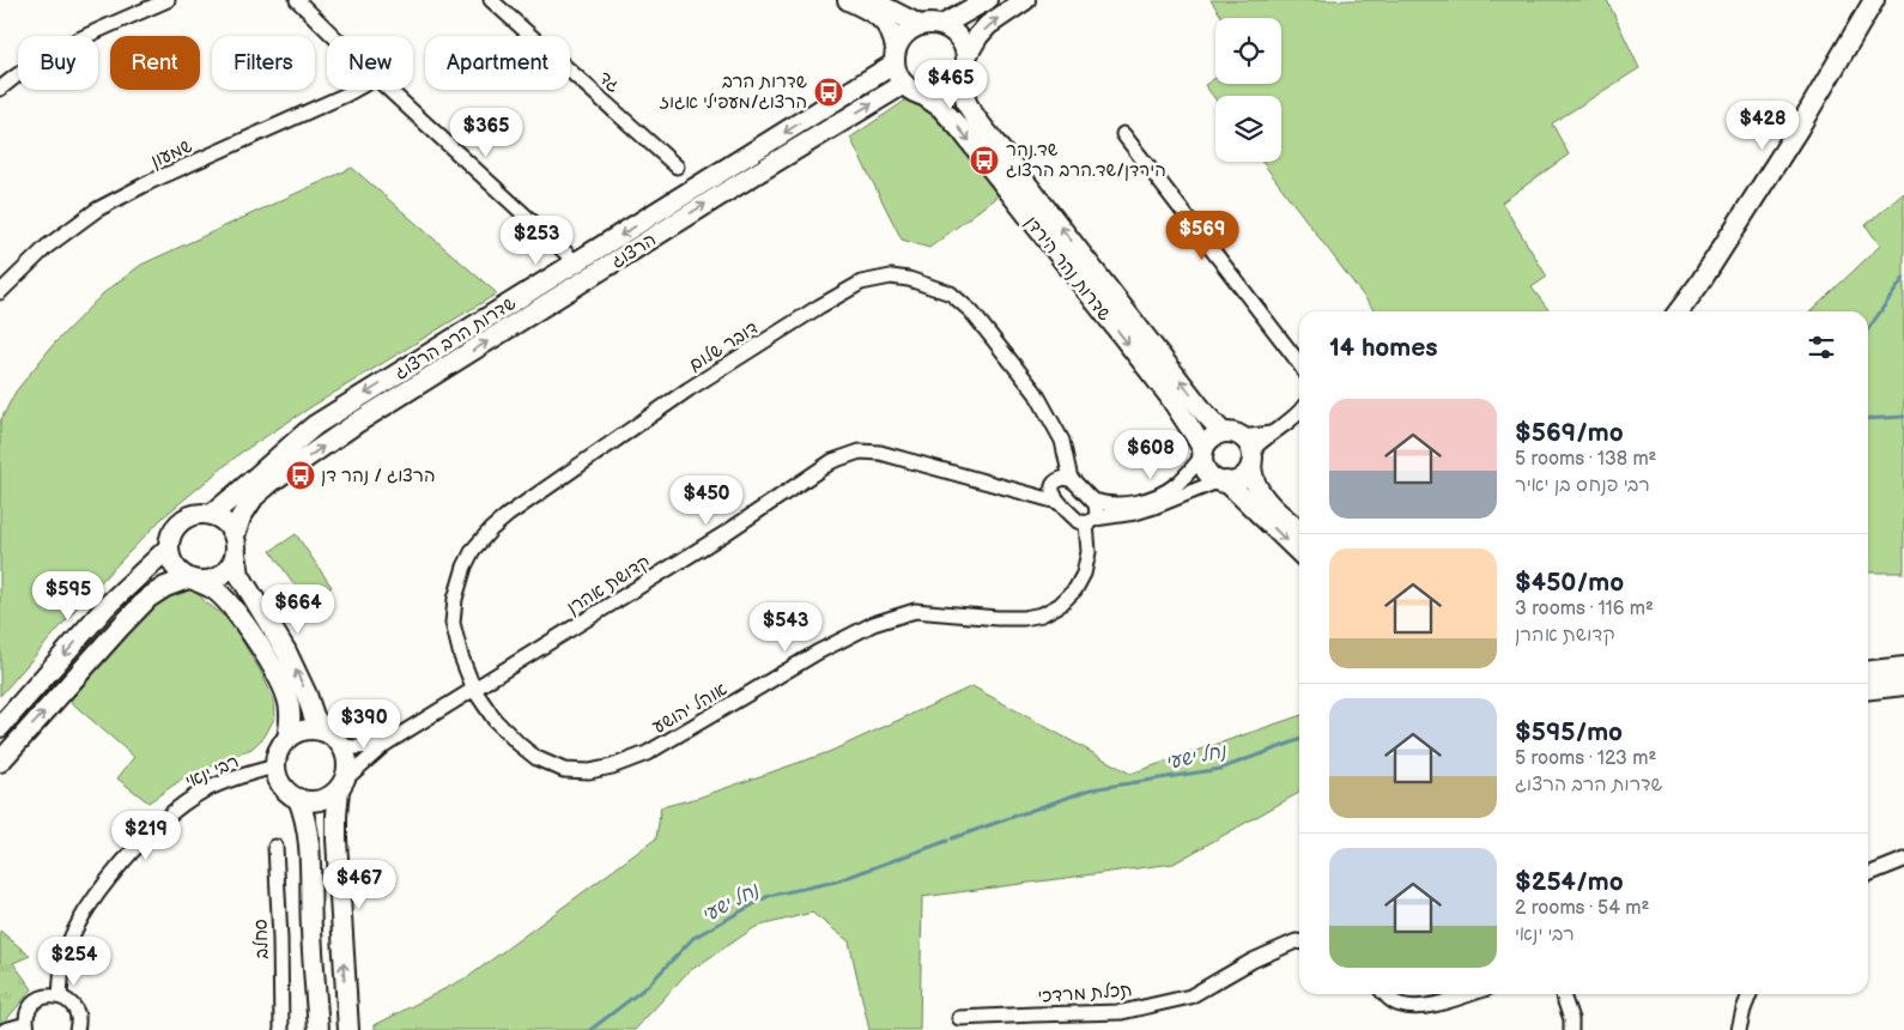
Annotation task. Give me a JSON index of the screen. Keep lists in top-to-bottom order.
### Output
{
  "streets": {
    "main road": ["הרצוג", "שדרות נהר הירדן", "שדרות הרב הרצוג"],
    "street": [
      "גד",
      "שמעון",
      "דובר שלום",
      "קדושת אהרן",
      "אוהל יהושע",
      "רבי ינאי",
      "סחלב",
      "תכלת מרדכי"
    ]
  },
  "crossings": [
    ["הרצוג", "שדרות נהר הירדן"],
    ["הרצוג", "שדרות הרב הרצוג"],
    ["שדרות נהר הירדן", "שדרות הרב הרצוג"],
    ["דובר שלום", "קדושת אהרן"],
    ["דובר שלום", "אוהל יהושע"],
    ["קדושת אהרן", "אוהל יהושע"],
    ["קדושת אהרן", "רבי ינאי"]
  ],
  "one_way": ["הרצוג", "שדרות הרב הרצוג"],
  "water": ["נחל ישעי"],
  "places": {
    "bus stop": ["שדרות הרב הרצוג/מעפילי אגוז", "שד.נהר הירדן/שד.הרב הרצוג", "הרצוג / נהר דן"]
  },
  "page": {
    "chip": [
      "Buy",
      "Rent",
      "Filters",
      "New",
      "Apartment"
    ],
    "price": [
      "$465",
      "$428",
      "$365",
      "$569",
      "$253",
      "$608",
      "$450",
      "$595",
      "$664",
      "$543",
      "$390",
      "$219",
      "$467",
      "$254"
    ],
    "heading": "14 homes",
    "list": [
      {
        "name": "$569/mo",
        "note": "5 rooms · 138 m² · רבי פנחס בן יאיר"
      },
      {
        "name": "$450/mo",
        "note": "3 rooms · 116 m² · קדושת אהרן"
      },
      {
        "name": "$595/mo",
        "note": "5 rooms · 123 m² · שדרות הרב הרצוג"
      },
      {
        "name": "$254/mo",
        "note": "2 rooms · 54 m² · רבי ינאי"
      }
    ]
  }
}
